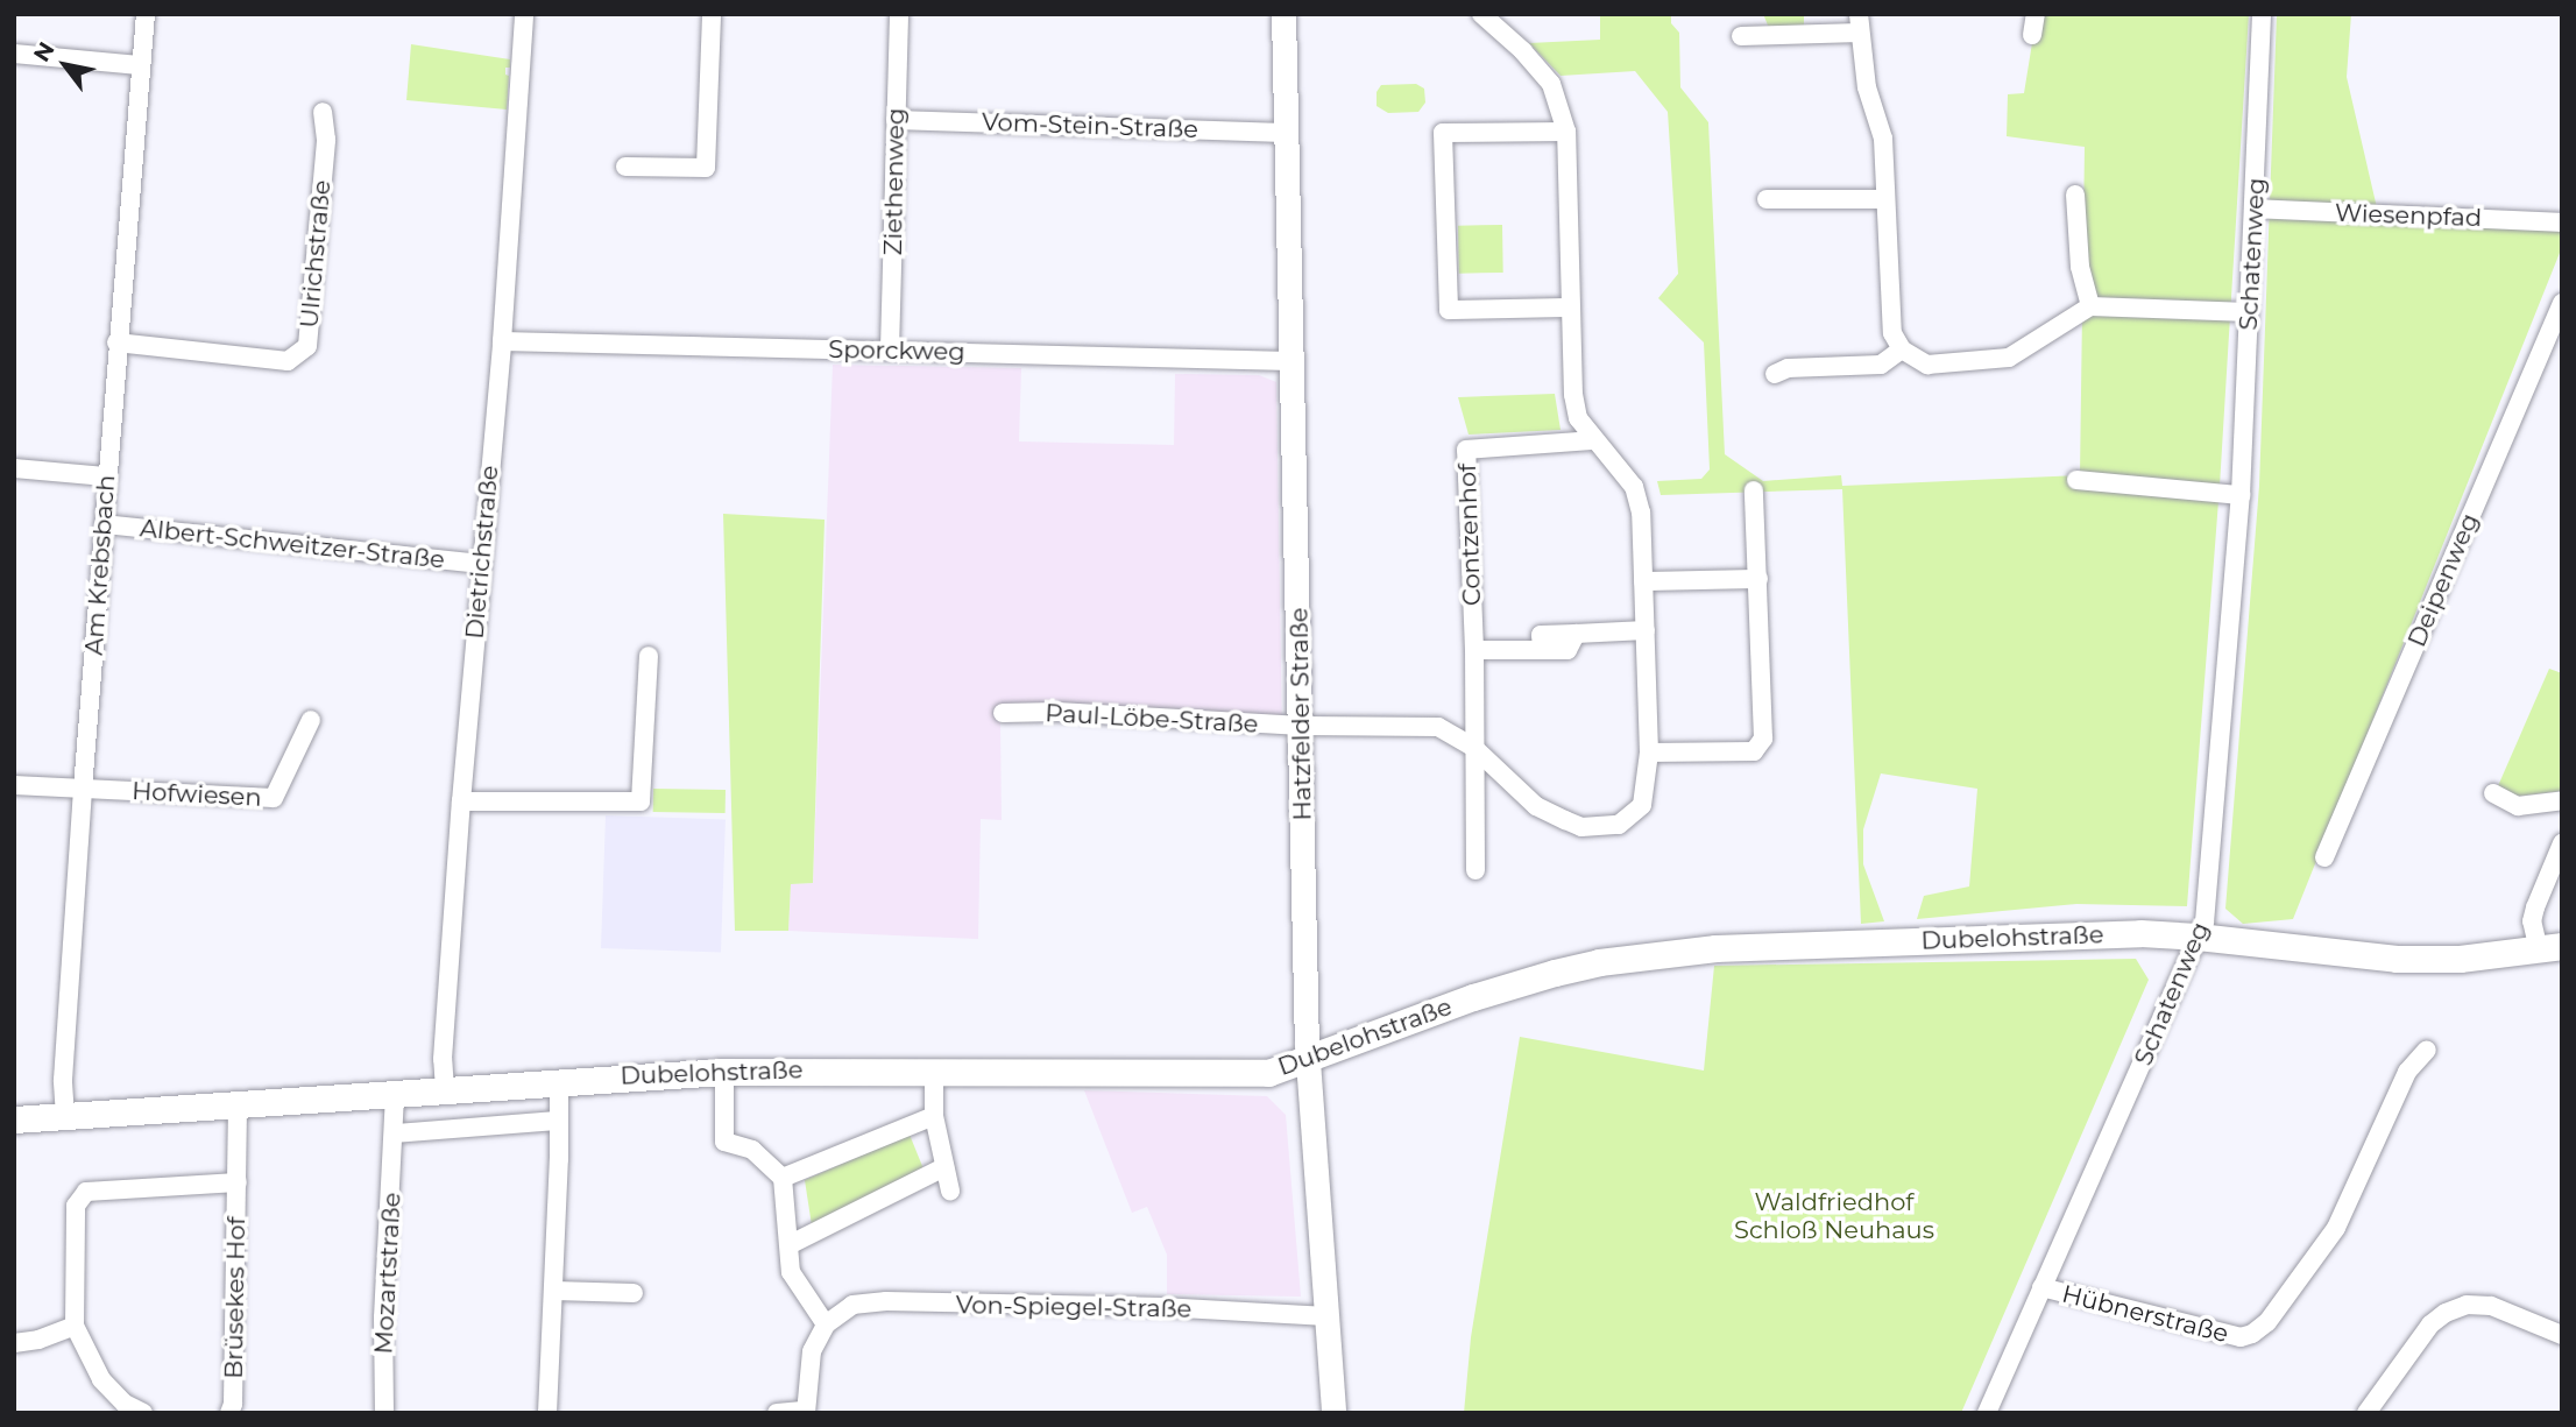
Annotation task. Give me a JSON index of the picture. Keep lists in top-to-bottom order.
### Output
{
  "streets": {
    "main road": ["Dubelohstraße"],
    "street": [
      "Vom-Stein-Straße",
      "Ziethenweg",
      "Wiesenpfad",
      "Ulrichstraße",
      "Schatenweg",
      "Sporckweg",
      "Contzenhof",
      "Albert-Schweitzer-Straße",
      "Dietrichstraße",
      "Am Krebsbach",
      "Deipenweg",
      "Hatzfelder Straße",
      "Paul-Löbe-Straße",
      "Hofwiesen",
      "Mozartstraße",
      "Brüsekes Hof",
      "Von-Spiegel-Straße",
      "Hübnerstraße"
    ]
  },
  "crossings": [
    ["Vom-Stein-Straße", "Ziethenweg"],
    ["Vom-Stein-Straße", "Hatzfelder Straße"],
    ["Ziethenweg", "Sporckweg"],
    ["Wiesenpfad", "Schatenweg"],
    ["Ulrichstraße", "Am Krebsbach"],
    ["Schatenweg", "Dubelohstraße"],
    ["Schatenweg", "Hübnerstraße"],
    ["Sporckweg", "Dietrichstraße"],
    ["Sporckweg", "Hatzfelder Straße"],
    ["Contzenhof", "Paul-Löbe-Straße"],
    ["Albert-Schweitzer-Straße", "Dietrichstraße"],
    ["Albert-Schweitzer-Straße", "Am Krebsbach"],
    ["Dietrichstraße", "Dubelohstraße"],
    ["Am Krebsbach", "Hofwiesen"],
    ["Am Krebsbach", "Dubelohstraße"],
    ["Hatzfelder Straße", "Paul-Löbe-Straße"],
    ["Hatzfelder Straße", "Dubelohstraße"],
    ["Hatzfelder Straße", "Von-Spiegel-Straße"],
    ["Dubelohstraße", "Mozartstraße"],
    ["Dubelohstraße", "Brüsekes Hof"]
  ],
  "parks": ["Waldfriedhof Schloß Neuhaus"],
  "north": "top left"
}
